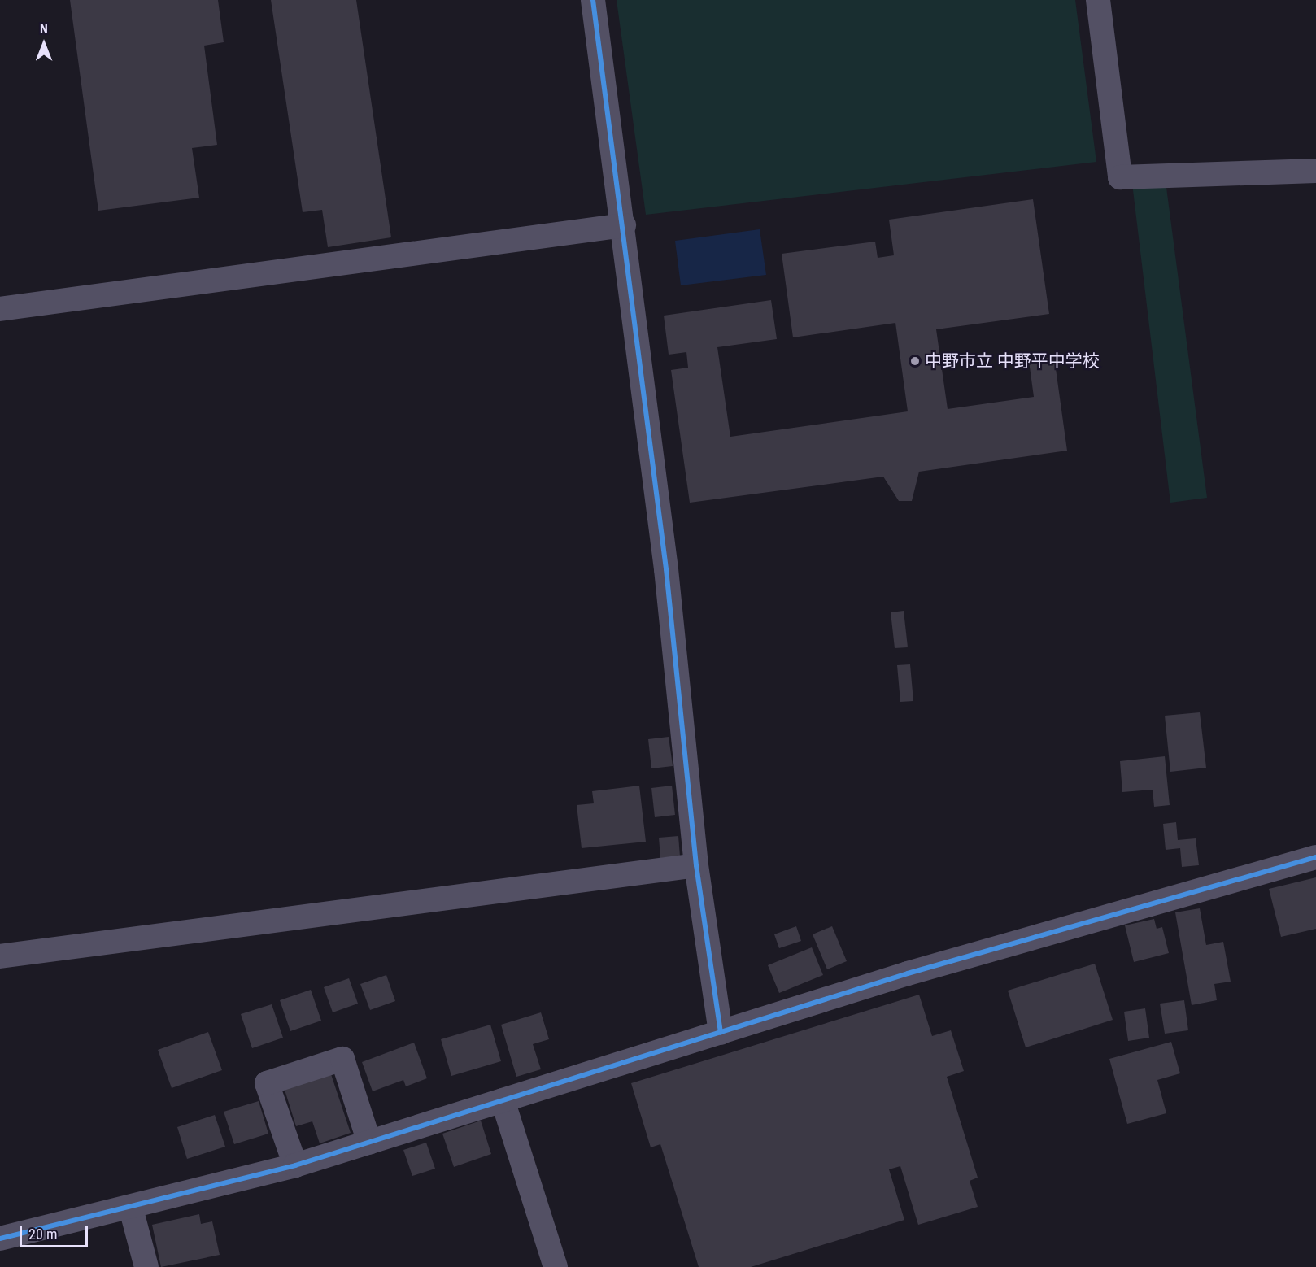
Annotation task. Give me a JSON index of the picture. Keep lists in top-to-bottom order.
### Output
{
  "places": ["中野市立 中野平中学校"],
  "scale_bar": "20 m",
  "north": "top"
}
